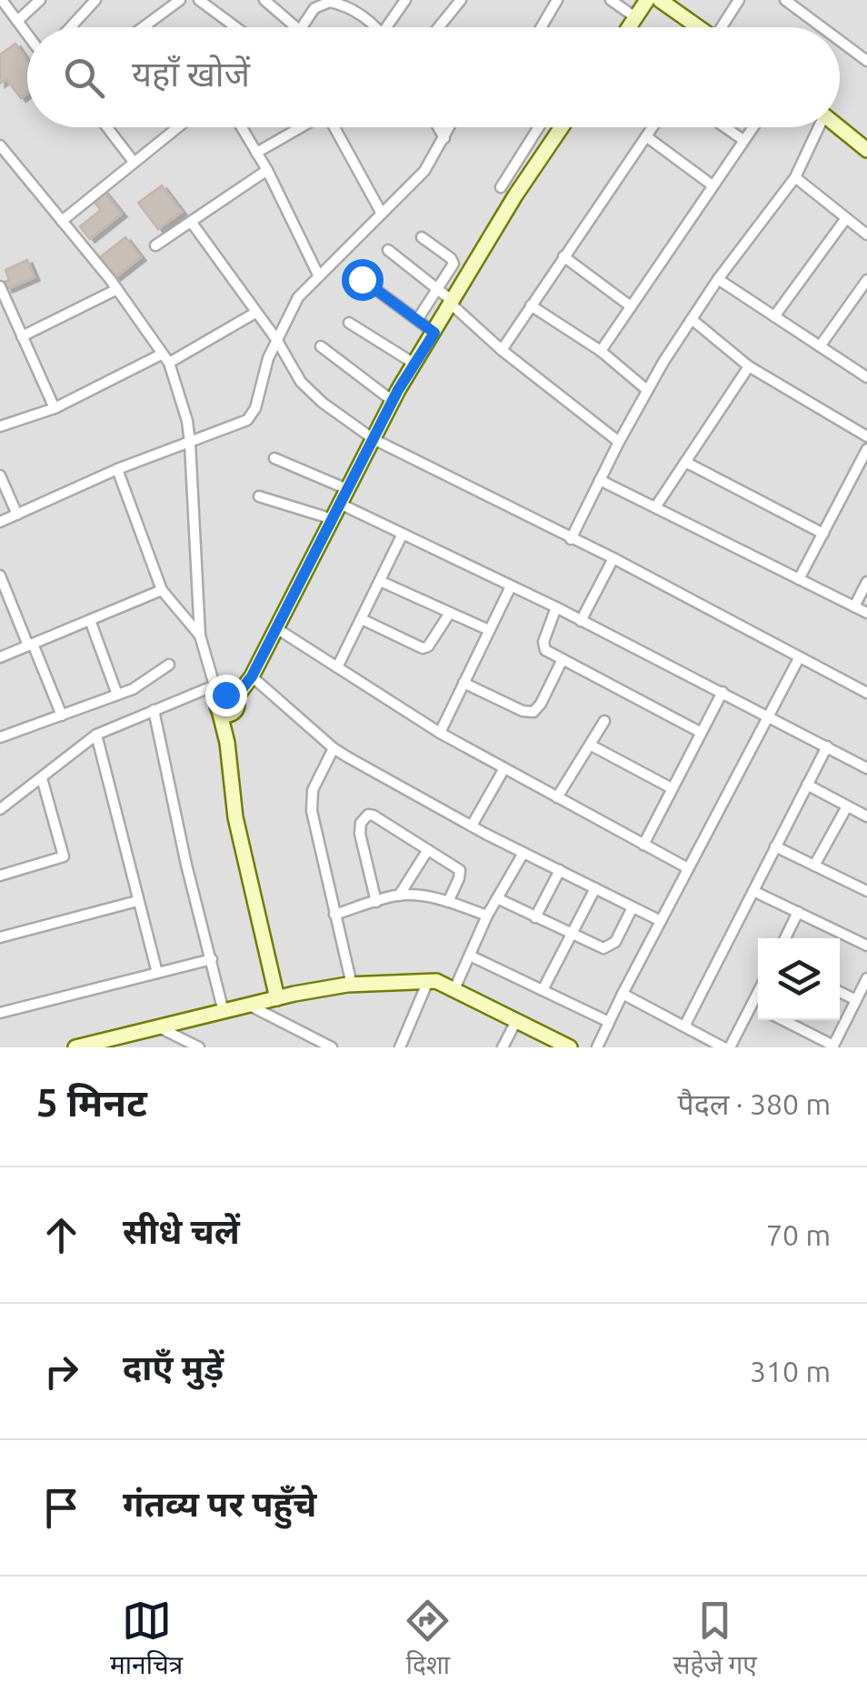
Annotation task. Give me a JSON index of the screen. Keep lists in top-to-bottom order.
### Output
{
  "page": {
    "search": "यहाँ खोजें",
    "heading": ["5 मिनट", "पैदल · 380 m"],
    "list": [
      ["सीधे चलें", "70 m"],
      ["दाएँ मुड़ें", "310 m"],
      "गंतव्य पर पहुँचे"
    ],
    "nav": ["मानचित्र", "दिशा", "सहेजे गए"]
  }
}
